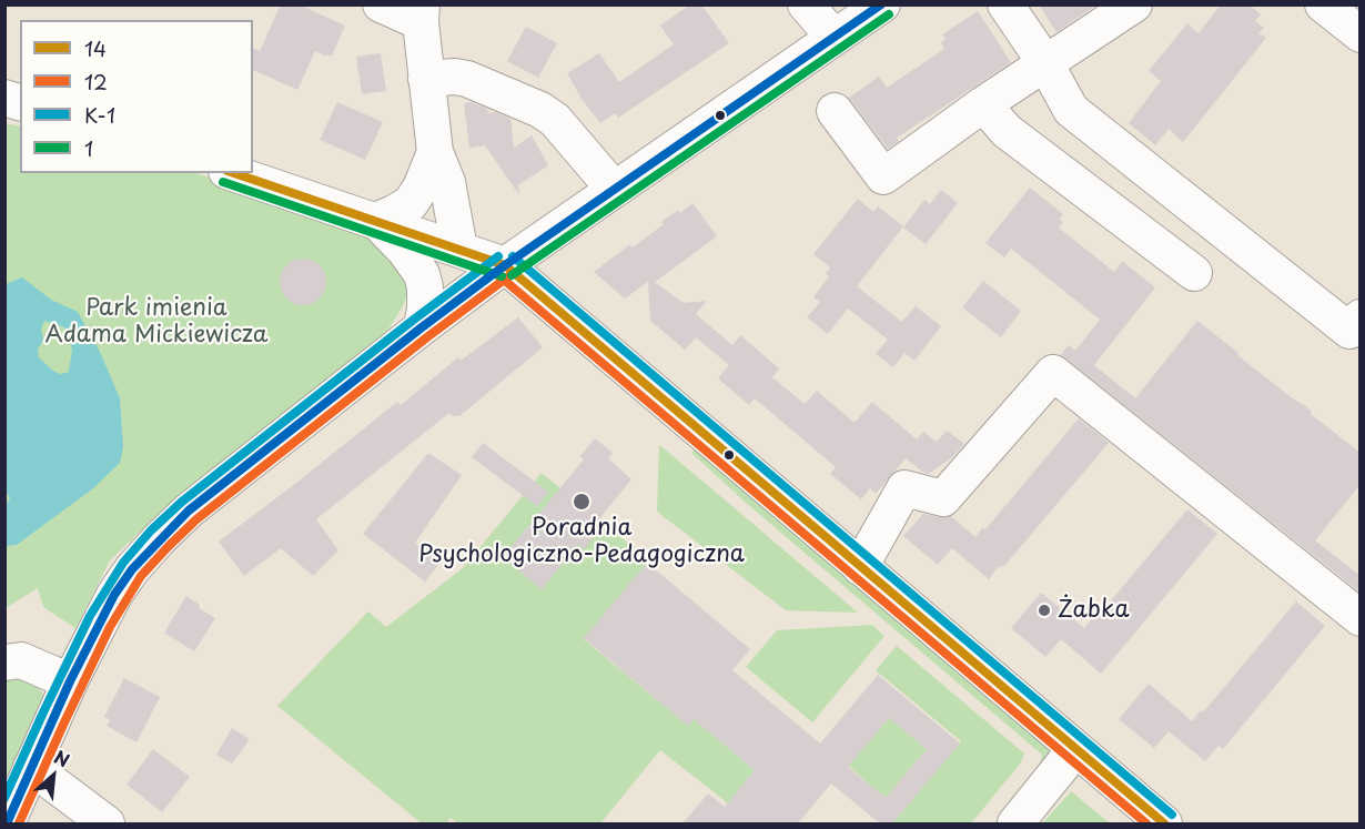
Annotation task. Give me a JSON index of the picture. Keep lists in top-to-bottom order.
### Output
{
  "parks": ["Park imienia Adama Mickiewicza"],
  "places": ["Poradnia Psychologiczno-Pedagogiczna", "Żabka"],
  "lines": [
    "transit line 1",
    "transit line 14",
    "transit line K-1",
    "transit line 12"
  ],
  "legend": [
    "14",
    "12",
    "K-1",
    "1"
  ],
  "north": "top right"
}
